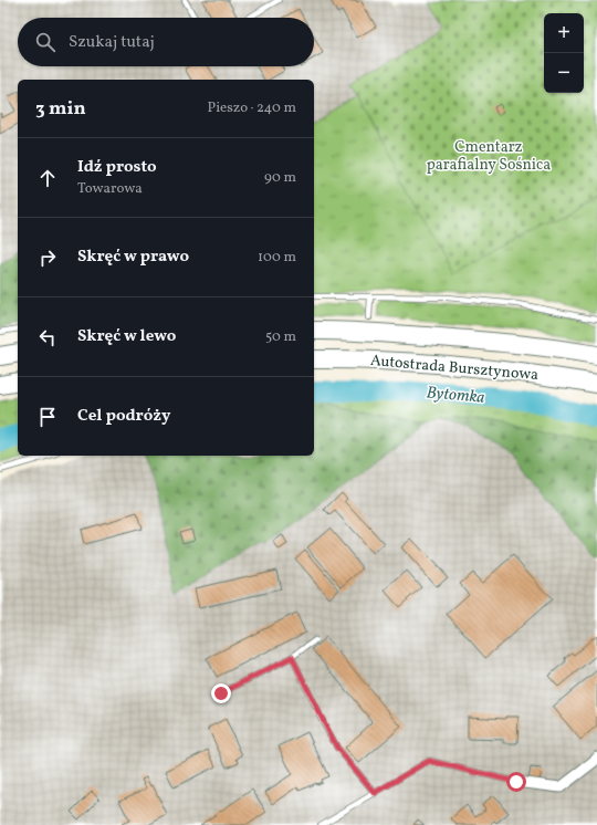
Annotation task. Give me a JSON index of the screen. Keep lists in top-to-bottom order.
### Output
{
  "streets": {
    "highway": ["Autostrada Bursztynowa"]
  },
  "water": ["Bytomka"],
  "parks": ["Cmentarz parafialny Sośnica"],
  "page": {
    "map_buttons": ["+", "−"],
    "search": "Szukaj tutaj",
    "heading": ["3 min", "Pieszo · 240 m"],
    "list": [
      ["Idź prosto", "Towarowa", "90 m"],
      ["Skręć w prawo", "100 m"],
      ["Skręć w lewo", "50 m"],
      "Cel podróży"
    ]
  }
}
